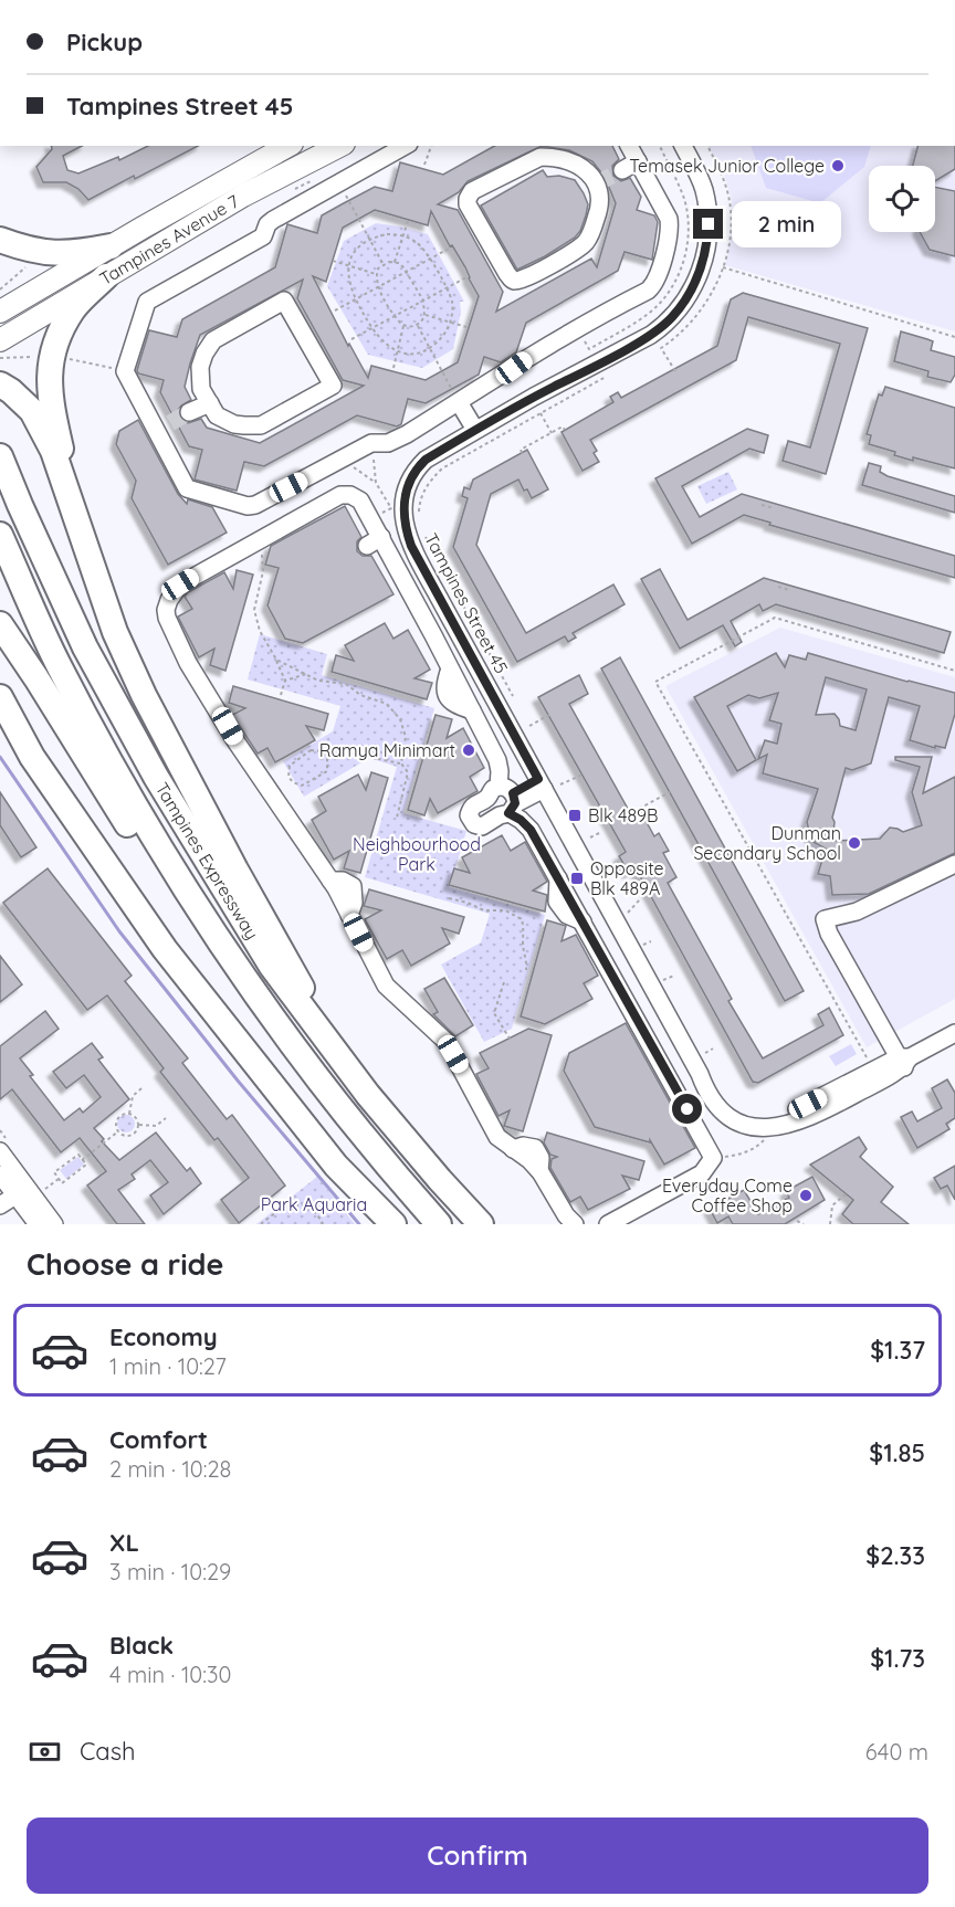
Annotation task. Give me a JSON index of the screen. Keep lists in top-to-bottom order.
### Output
{
  "streets": {
    "highway": ["Tampines Expressway"],
    "main road": ["Tampines Avenue 7"],
    "street": ["Tampines Street 45"]
  },
  "parks": ["Neighbourhood Park", "Park Aquaria"],
  "places": {
    "other": [
      "Temasek Junior College",
      "Ramya Minimart",
      "Dunman Secondary School",
      "Everyday Come Coffee Shop"
    ],
    "transit": ["Blk 489B", "Opposite Blk 489A"]
  },
  "page": {
    "banner": ["Pickup", "Tampines Street 45"],
    "bubble": "2 min",
    "heading": "Choose a ride",
    "list": [
      {
        "name": "Economy",
        "note": "1 min · 10:27",
        "value": "$1.37"
      },
      {
        "name": "Comfort",
        "note": "2 min · 10:28",
        "value": "$1.85"
      },
      {
        "name": "XL",
        "note": "3 min · 10:29",
        "value": "$2.33"
      },
      {
        "name": "Black",
        "note": "4 min · 10:30",
        "value": "$1.73"
      }
    ],
    "pay": ["Cash", "640 m"],
    "buttons": "Confirm"
  }
}
